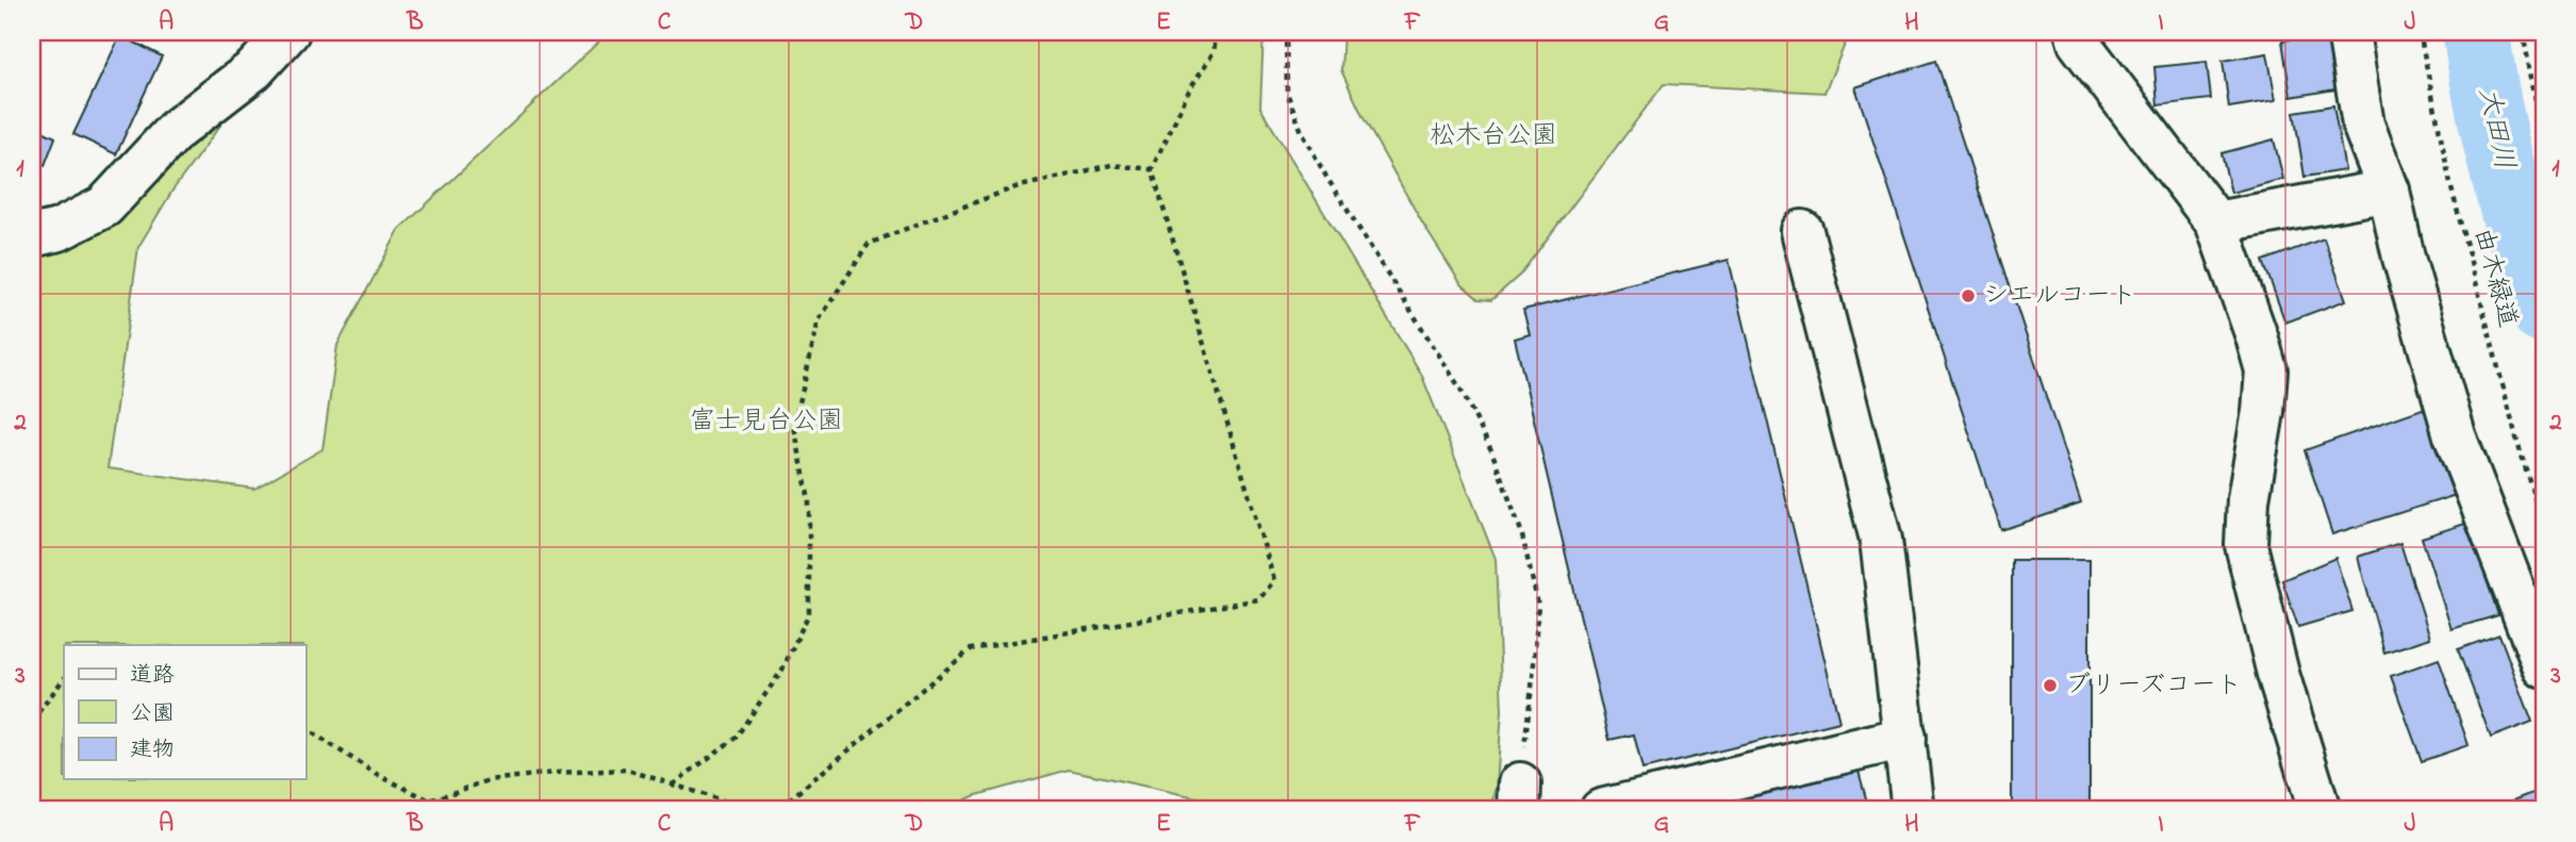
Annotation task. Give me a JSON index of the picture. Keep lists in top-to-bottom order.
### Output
{
  "streets": {
    "path": ["由木緑道"]
  },
  "water": ["大田川"],
  "parks": ["松木台公園", "富士見台公園"],
  "places": ["シエルコート", "ブリーズコート"],
  "legend": ["道路", "公園", "建物"],
  "grid": {
    "columns": [
      "A",
      "B",
      "C",
      "D",
      "E",
      "F",
      "G",
      "H",
      "I",
      "J"
    ],
    "rows": ["1", "2", "3"]
  }
}
